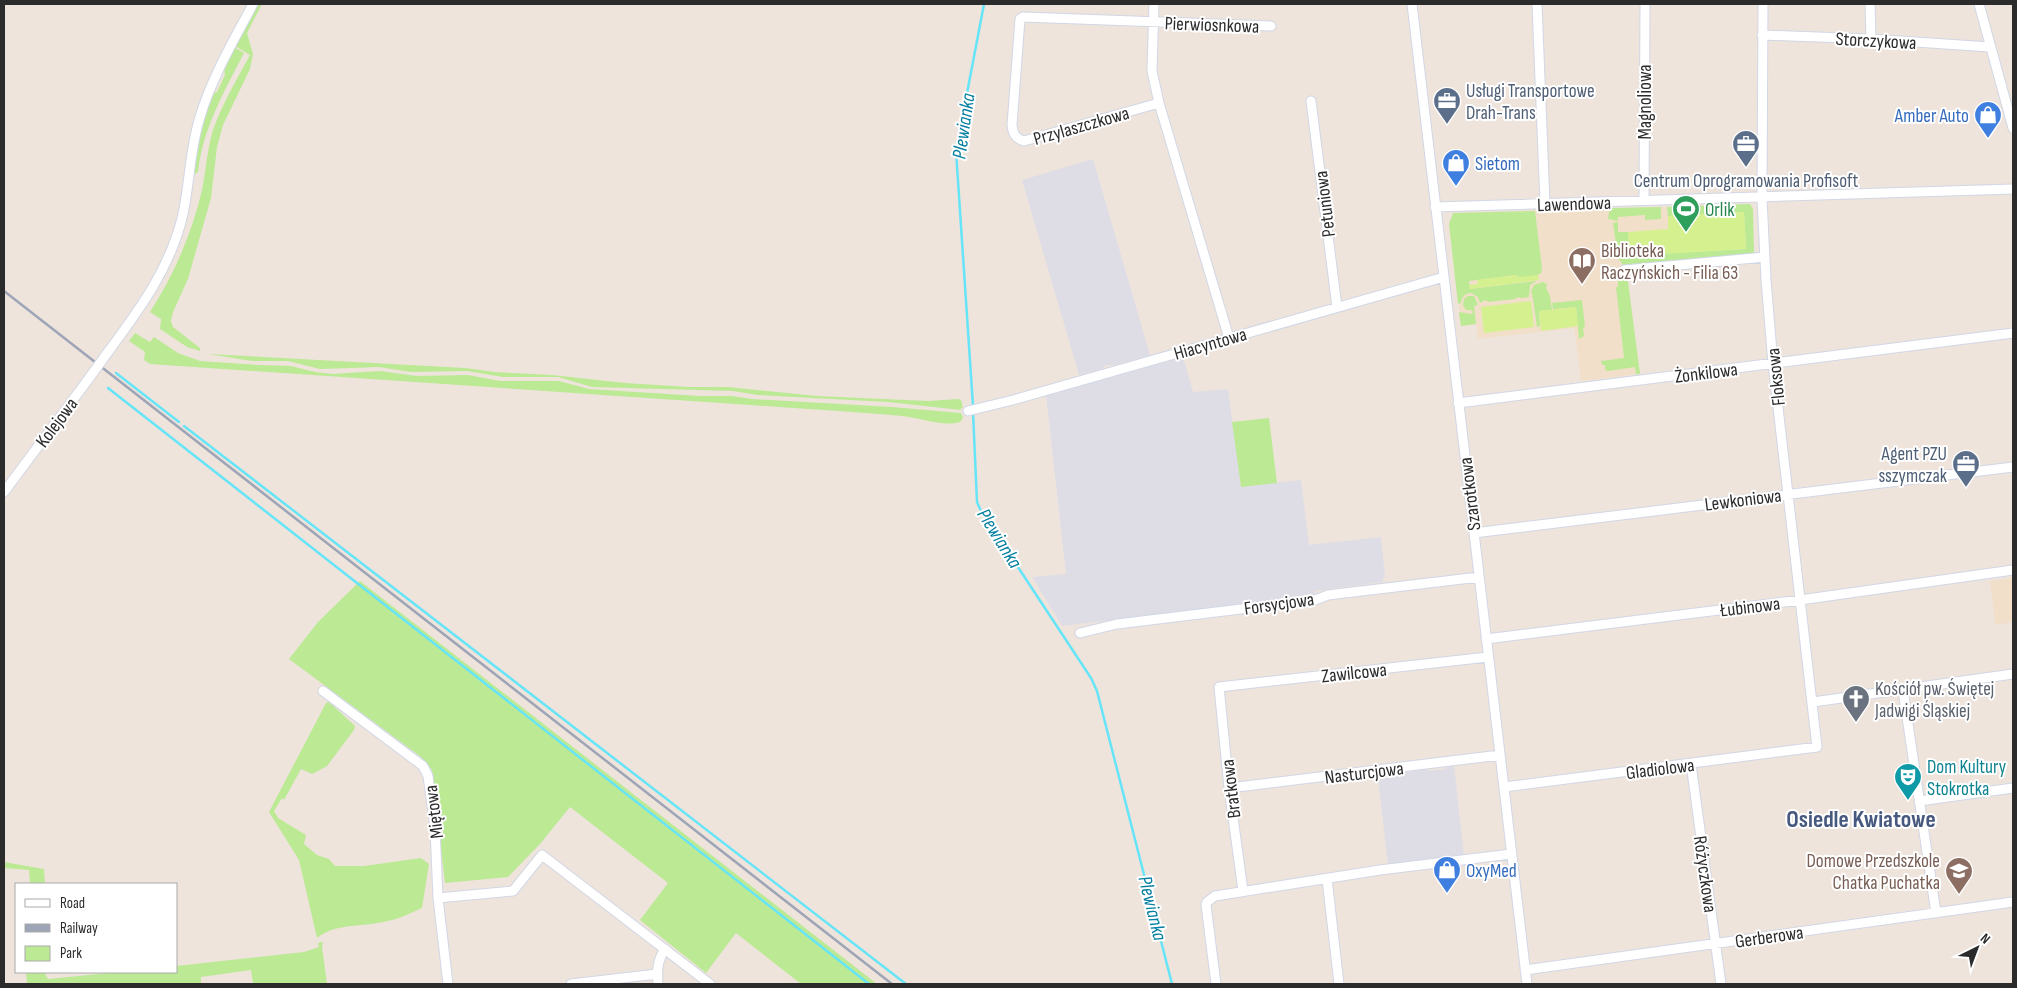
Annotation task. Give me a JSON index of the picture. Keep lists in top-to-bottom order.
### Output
{
  "streets": {
    "street": [
      "Pierwiosnkowa",
      "Storczykowa",
      "Magnoliowa",
      "Przylaszczkowa",
      "Lawendowa",
      "Petuniowa",
      "Hiacyntowa",
      "Żonkilowa",
      "Floksowa",
      "Kolejowa",
      "Szarotkowa",
      "Lewkoniowa",
      "Forsycjowa",
      "Łubinowa",
      "Zawilcowa",
      "Gladiolowa",
      "Nasturcjowa",
      "Bratkowa",
      "Miętowa",
      "Różyczkowa",
      "Gerberowa"
    ]
  },
  "crossings": [
    ["Pierwiosnkowa", "Przylaszczkowa"],
    ["Storczykowa", "Floksowa"],
    ["Magnoliowa", "Lawendowa"],
    ["Lawendowa", "Floksowa"],
    ["Lawendowa", "Szarotkowa"],
    ["Petuniowa", "Hiacyntowa"],
    ["Hiacyntowa", "Szarotkowa"],
    ["Żonkilowa", "Floksowa"],
    ["Żonkilowa", "Szarotkowa"],
    ["Floksowa", "Lewkoniowa"],
    ["Floksowa", "Łubinowa"],
    ["Floksowa", "Gladiolowa"],
    ["Szarotkowa", "Lewkoniowa"],
    ["Szarotkowa", "Forsycjowa"],
    ["Szarotkowa", "Łubinowa"],
    ["Szarotkowa", "Zawilcowa"],
    ["Szarotkowa", "Gladiolowa"],
    ["Szarotkowa", "Nasturcjowa"],
    ["Szarotkowa", "Gerberowa"],
    ["Zawilcowa", "Bratkowa"],
    ["Gladiolowa", "Różyczkowa"],
    ["Nasturcjowa", "Bratkowa"],
    ["Różyczkowa", "Gerberowa"]
  ],
  "districts": ["Osiedle Kwiatowe"],
  "water": ["Plewianka"],
  "places": {
    "office": ["Usługi Transportowe Drah-Trans", "Centrum Oprogramowania Profisoft", "Agent PZU sszymczak"],
    "shop": ["Amber Auto", "Sietom", "OxyMed"],
    "sports": ["Orlik"],
    "library": ["Biblioteka Raczyńskich - Filia 63"],
    "church": ["Kościół pw. Świętej Jadwigi Śląskiej"],
    "theatre": ["Dom Kultury Stokrotka"],
    "school or university": ["Domowe Przedszkole Chatka Puchatka"]
  },
  "legend": ["Road", "Railway", "Park"],
  "north": "top right"
}
